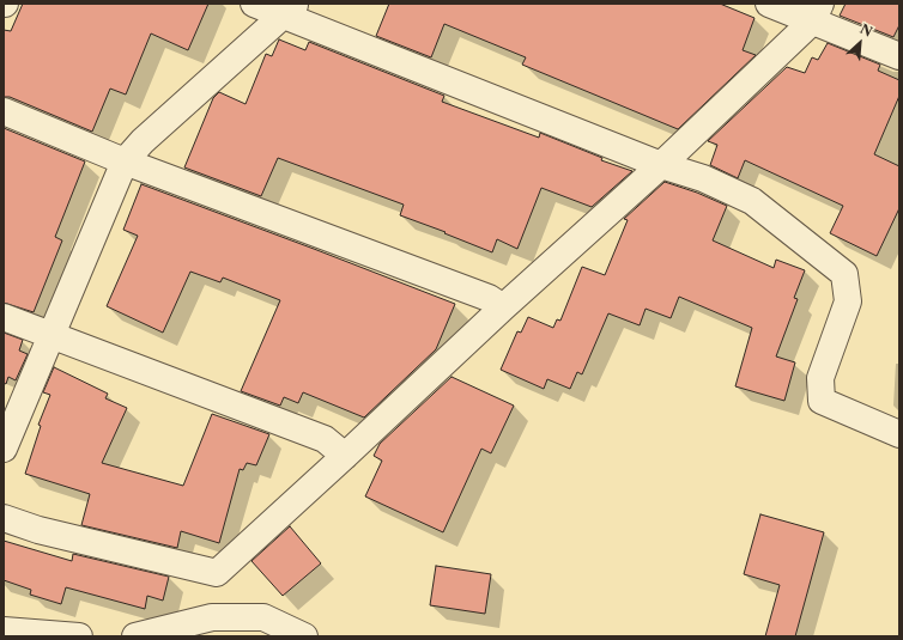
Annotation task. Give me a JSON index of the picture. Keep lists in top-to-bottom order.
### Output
{
  "north": "top right"
}
